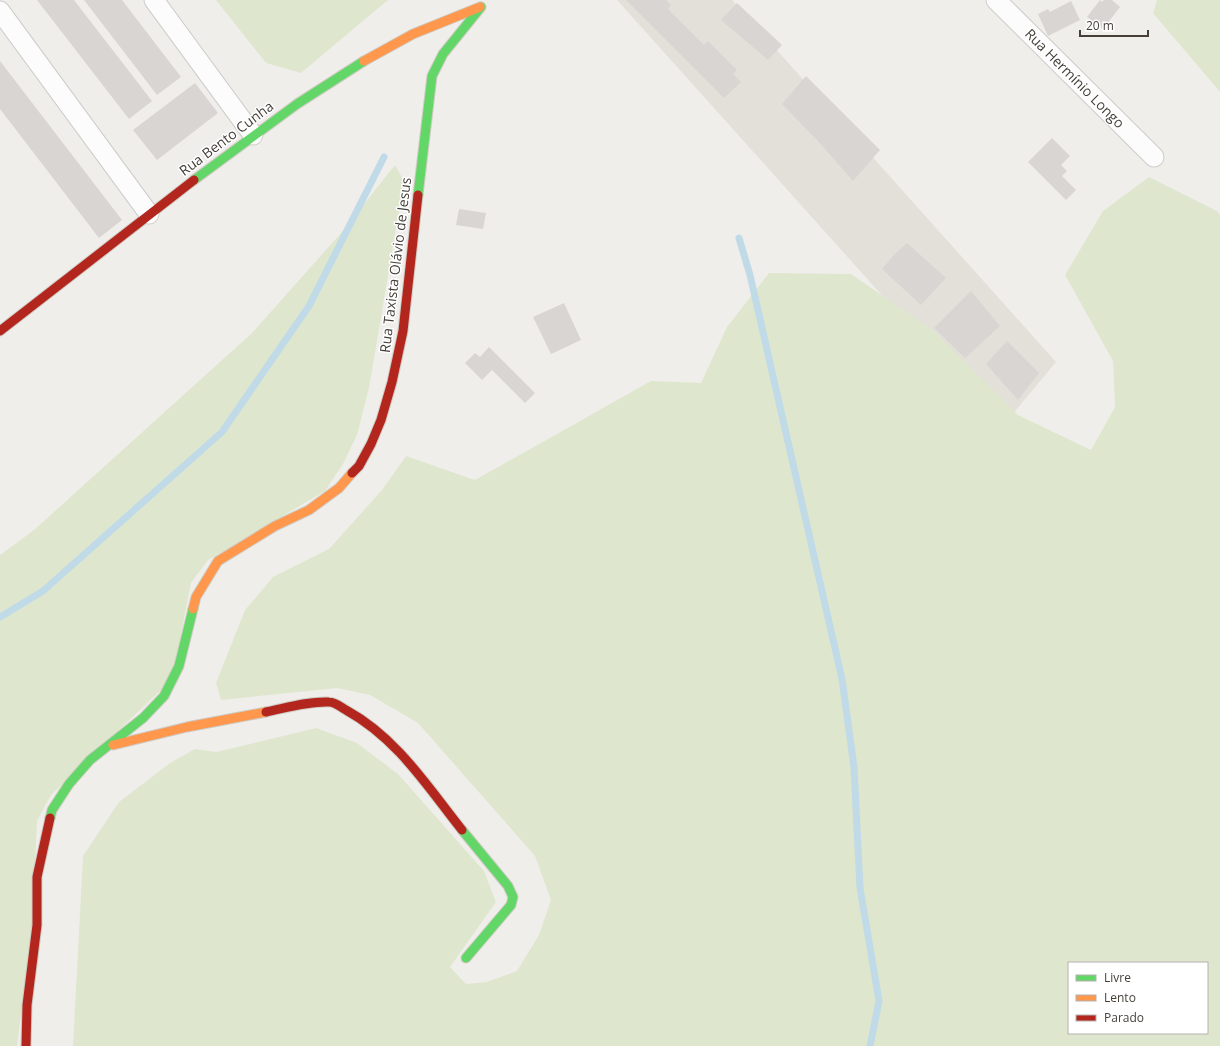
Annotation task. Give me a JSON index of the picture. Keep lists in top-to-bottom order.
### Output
{
  "streets": {
    "street": ["Rua Hermínio Longo", "Rua Bento Cunha", "Rua Taxista Olávio de Jesus"]
  },
  "crossings": [
    ["Rua Bento Cunha", "Rua Taxista Olávio de Jesus"]
  ],
  "legend": ["Livre", "Lento", "Parado"],
  "scale_bar": "20 m"
}
